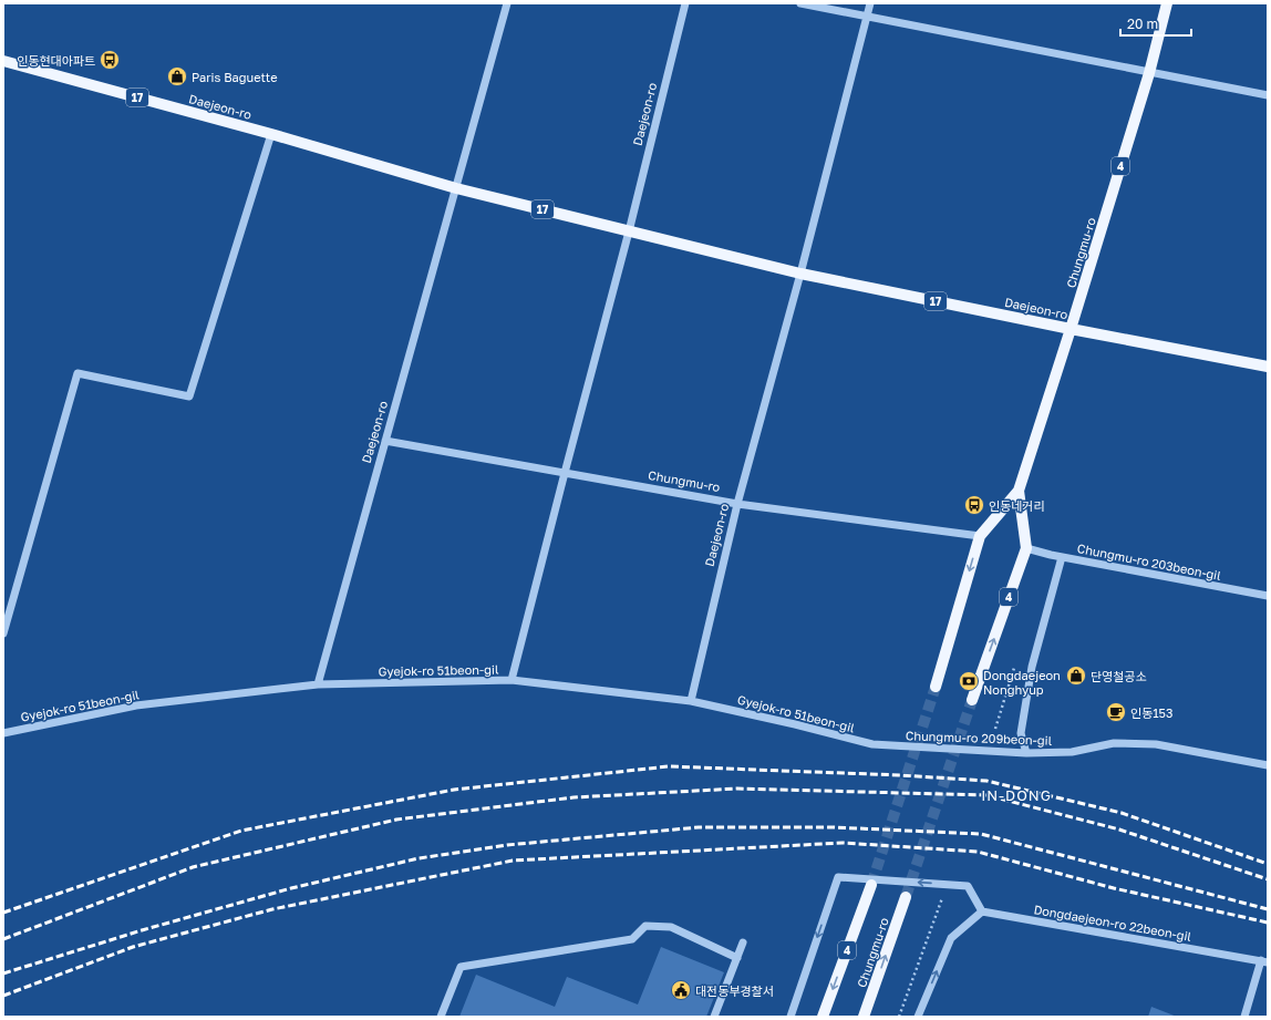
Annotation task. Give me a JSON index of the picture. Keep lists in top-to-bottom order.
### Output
{
  "streets": {
    "main road": [
      "17",
      "Daejeon-ro",
      "4",
      "Chungmu-ro"
    ],
    "street": [
      "Chungmu-ro 203beon-gil",
      "Gyejok-ro 51beon-gil",
      "Chungmu-ro 209beon-gil",
      "Dongdaejeon-ro 22beon-gil"
    ]
  },
  "crossings": [
    ["Daejeon-ro", "Chungmu-ro"],
    ["Daejeon-ro", "Gyejok-ro 51beon-gil"],
    ["Chungmu-ro", "Chungmu-ro 203beon-gil"],
    ["Gyejok-ro 51beon-gil", "Chungmu-ro 209beon-gil"]
  ],
  "districts": ["IN-DONG"],
  "places": {
    "bus stop": ["인동현대아파트", "인동네거리"],
    "shop": ["Paris Baguette", "단영철공소"],
    "bank": ["Dongdaejeon Nonghyup"],
    "cafe": ["인동153"],
    "public building": ["대전동부경찰서"]
  },
  "scale_bar": "20 m"
}
